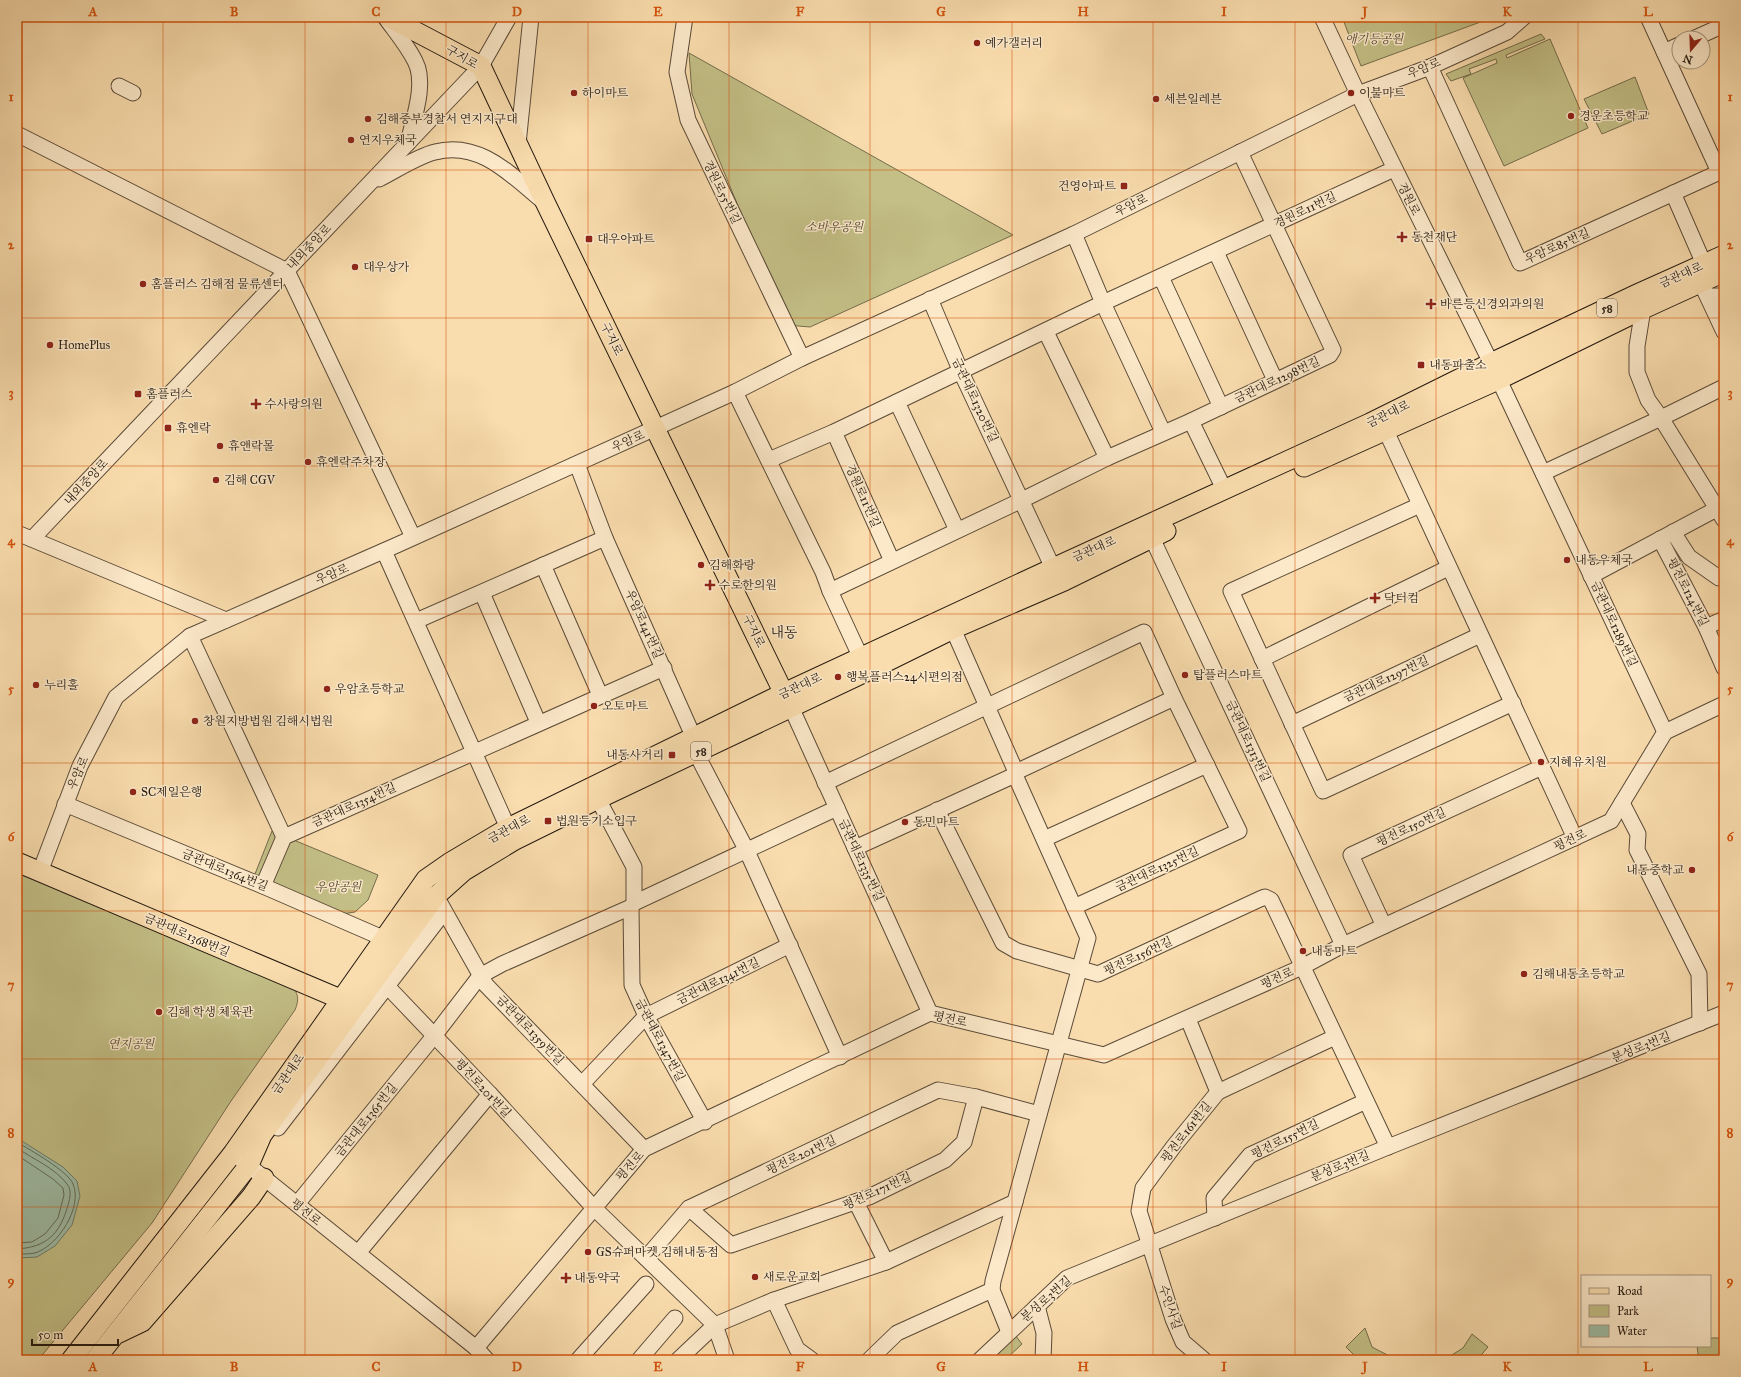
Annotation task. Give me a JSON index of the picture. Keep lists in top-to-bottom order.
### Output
{
  "streets": {
    "main road": [
      "구지로",
      "금관대로",
      "58",
      "금관대로1368번길"
    ],
    "street": [
      "우암로",
      "경원로55번길",
      "경원로",
      "경원로11번길",
      "우암로85번길",
      "내외중앙로",
      "금관대로1298번길",
      "금관대로1320번길",
      "평전로124번길",
      "우암로141번길",
      "금관대로1289번길",
      "금관대로1297번길",
      "금관대로1313번길",
      "금관대로1354번길",
      "평전로150번길",
      "평전로",
      "금관대로1335번길",
      "금관대로1325번길",
      "금관대로1364번길",
      "평전로156번길",
      "금관대로1341번길",
      "금관대로1359번길",
      "금관대로1347번길",
      "분성로3번길",
      "평전로201번길",
      "금관대로1365번길",
      "평전로161번길",
      "평전로155번길",
      "평전로171번길",
      "수인사길"
    ]
  },
  "crossings": [
    ["구지로", "우암로"],
    ["구지로", "내외중앙로"],
    ["구지로", "금관대로"],
    ["구지로", "금관대로1335번길"],
    ["우암로", "경원로55번길"],
    ["우암로", "경원로"],
    ["우암로", "우암로85번길"],
    ["우암로", "금관대로1298번길"],
    ["우암로", "금관대로1320번길"],
    ["우암로", "우암로141번길"],
    ["우암로", "금관대로1364번길"],
    ["우암로", "금관대로1368번길"],
    ["경원로", "경원로11번길"],
    ["경원로", "금관대로"],
    ["경원로", "금관대로1289번길"],
    ["경원로11번길", "금관대로1298번길"],
    ["경원로11번길", "금관대로1320번길"],
    ["금관대로", "금관대로1320번길"],
    ["금관대로", "금관대로1289번길"],
    ["금관대로", "금관대로1313번길"],
    ["금관대로", "평전로"],
    ["금관대로", "금관대로1335번길"],
    ["금관대로", "금관대로1364번길"],
    ["금관대로", "금관대로1368번길"],
    ["금관대로", "금관대로1359번길"],
    ["금관대로", "금관대로1347번길"],
    ["금관대로1298번길", "금관대로1320번길"],
    ["우암로141번길", "금관대로1354번길"],
    ["금관대로1289번길", "평전로"],
    ["금관대로1313번길", "평전로"],
    ["평전로150번길", "평전로"],
    ["평전로", "금관대로1335번길"],
    ["평전로", "평전로156번길"],
    ["평전로", "금관대로1359번길"],
    ["평전로", "금관대로1347번길"],
    ["평전로", "평전로201번길"],
    ["평전로", "금관대로1365번길"],
    ["평전로", "평전로161번길"],
    ["금관대로1341번길", "금관대로1347번길"],
    ["금관대로1359번길", "금관대로1365번길"],
    ["분성로3번길", "평전로161번길"],
    ["분성로3번길", "평전로155번길"],
    ["분성로3번길", "수인사길"],
    ["평전로201번길", "금관대로1365번길"],
    ["평전로201번길", "평전로171번길"],
    ["평전로161번길", "수인사길"]
  ],
  "districts": ["내동"],
  "parks": [
    "애기등공원",
    "소바우공원",
    "우암공원",
    "연지공원"
  ],
  "places": {
    "other": [
      "예가갤러리",
      "하이마트",
      "이불마트",
      "세븐일레븐",
      "경운초등학교",
      "김해중부경찰서 연지지구대",
      "연지우체국",
      "대우상가",
      "홈플러스 김해점 물류센터",
      "HomePlus",
      "휴앤락몰",
      "휴엔락주차장",
      "김해 CGV",
      "내동우체국",
      "김해화랑",
      "탑플러스마트",
      "행복플러스24시편의점",
      "누리홀",
      "우암초등학교",
      "오토마트",
      "창원지방법원 김해시법원",
      "지혜유치원",
      "SC제일은행",
      "동민마트",
      "내동중학교",
      "내동마트",
      "김해내동초등학교",
      "김해 학생 체육관",
      "GS슈퍼마켓 김해내동점",
      "새로운교회"
    ],
    "transit": [
      "건영아파트",
      "대우아파트",
      "내동파출소",
      "홈플러스",
      "휴엔락",
      "내동사거리",
      "법원등기소입구"
    ],
    "health": [
      "동천재단",
      "바른등신경외과의원",
      "수사랑의원",
      "수로한의원",
      "닥터컴",
      "내동약국"
    ]
  },
  "legend": ["Road", "Park", "Water"],
  "scale_bar": "50 m",
  "north": "bottom",
  "grid": {
    "columns": [
      "A",
      "B",
      "C",
      "D",
      "E",
      "F",
      "G",
      "H",
      "I",
      "J",
      "K",
      "L"
    ],
    "rows": [
      "1",
      "2",
      "3",
      "4",
      "5",
      "6",
      "7",
      "8",
      "9"
    ]
  }
}
